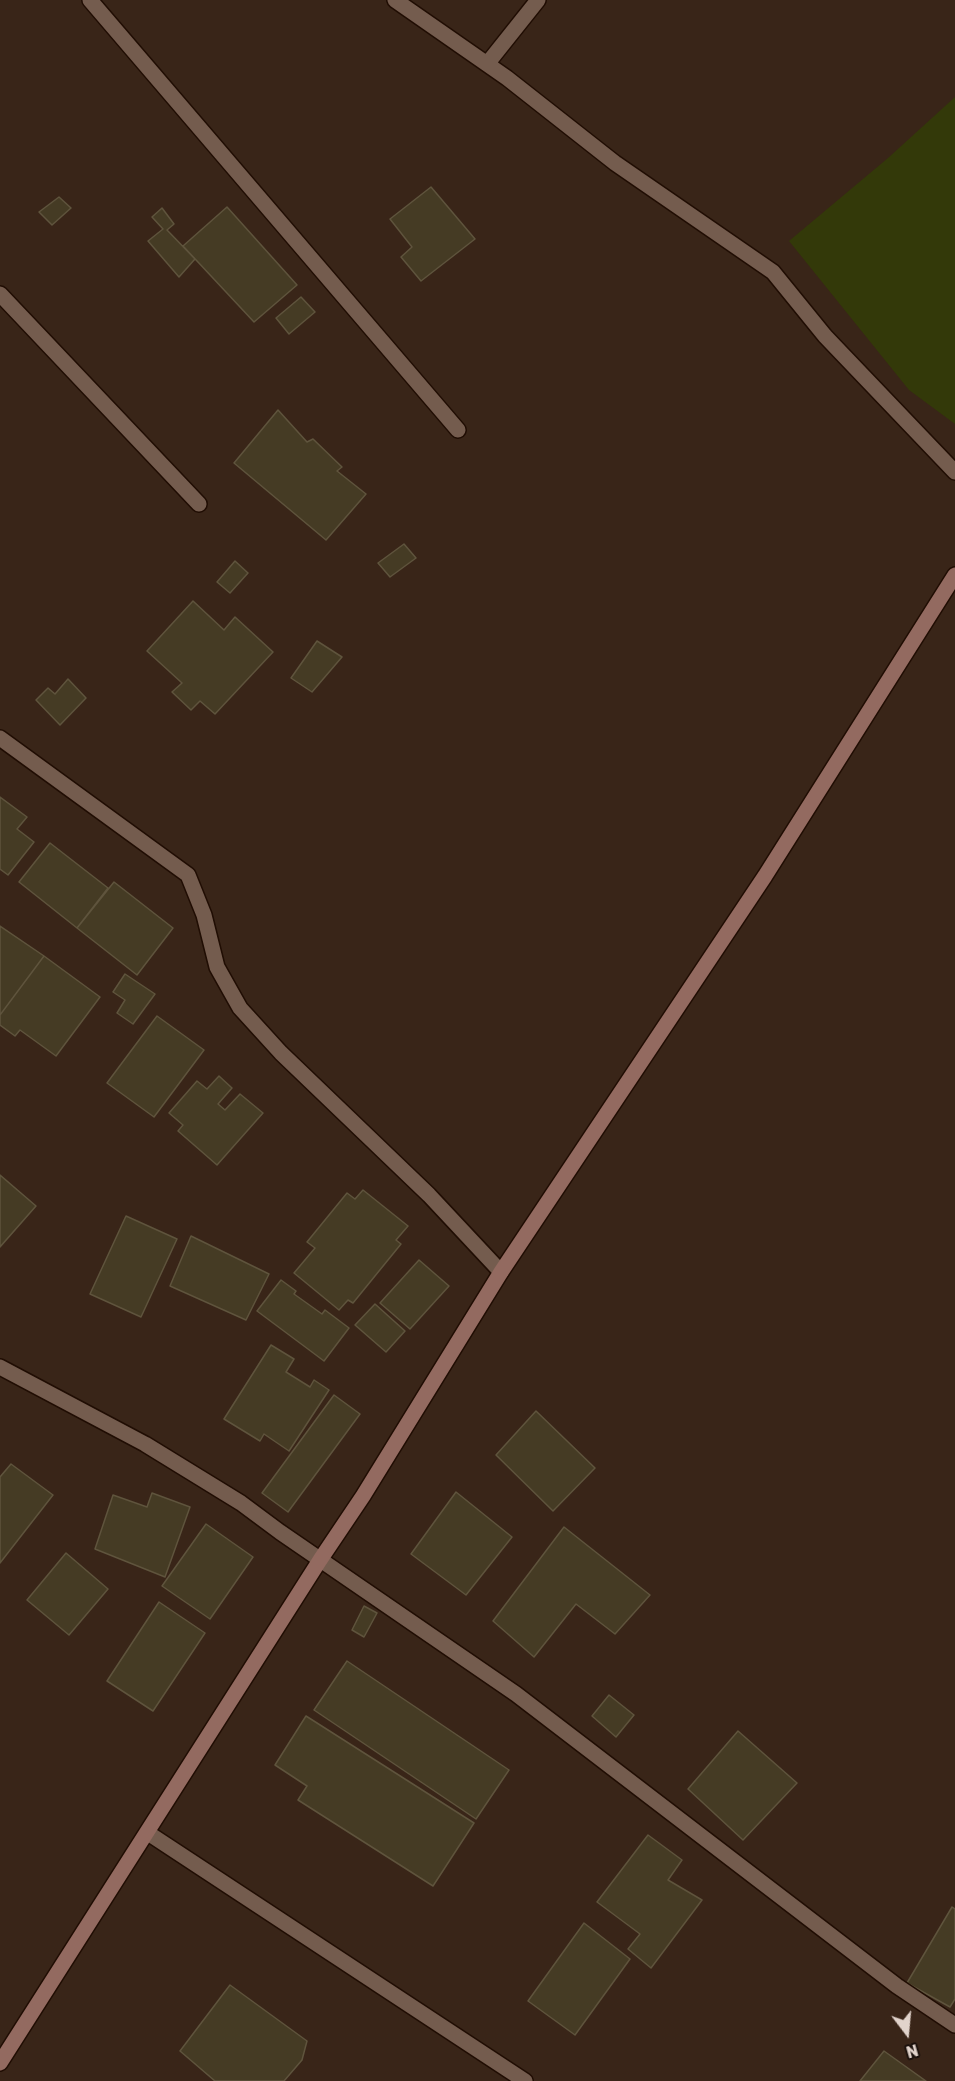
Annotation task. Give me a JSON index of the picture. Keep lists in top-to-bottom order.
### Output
{
  "north": "bottom"
}
